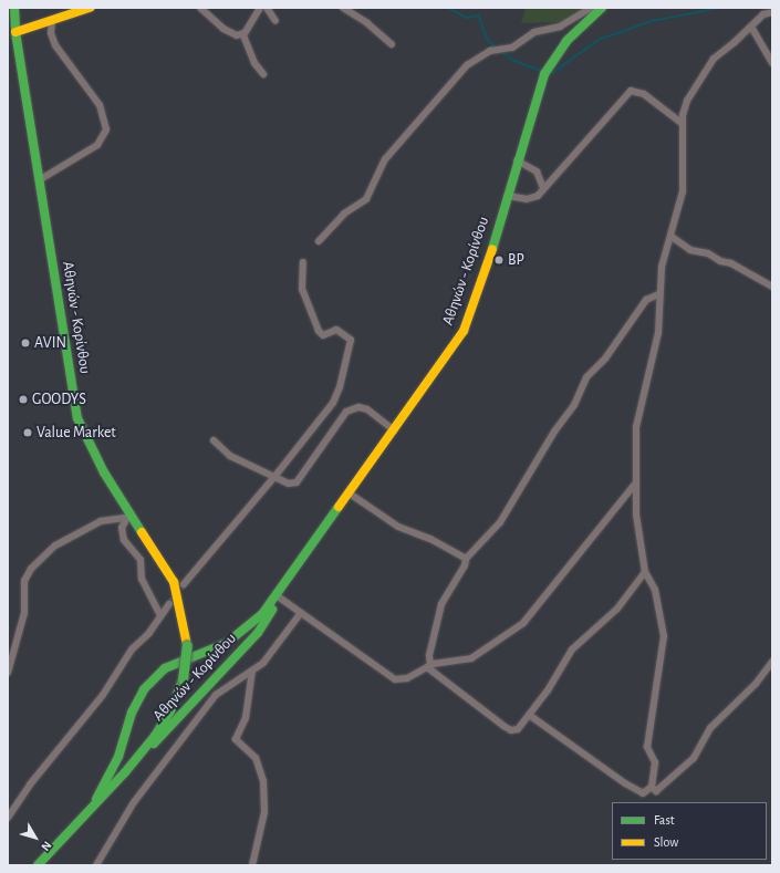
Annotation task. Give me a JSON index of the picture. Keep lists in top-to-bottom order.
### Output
{
  "streets": {
    "main road": ["Αθηνών - Κορίνθου"]
  },
  "places": [
    "BP",
    "AVIN",
    "GOODYS",
    "Value Market"
  ],
  "legend": ["Fast", "Slow"],
  "north": "bottom right"
}
